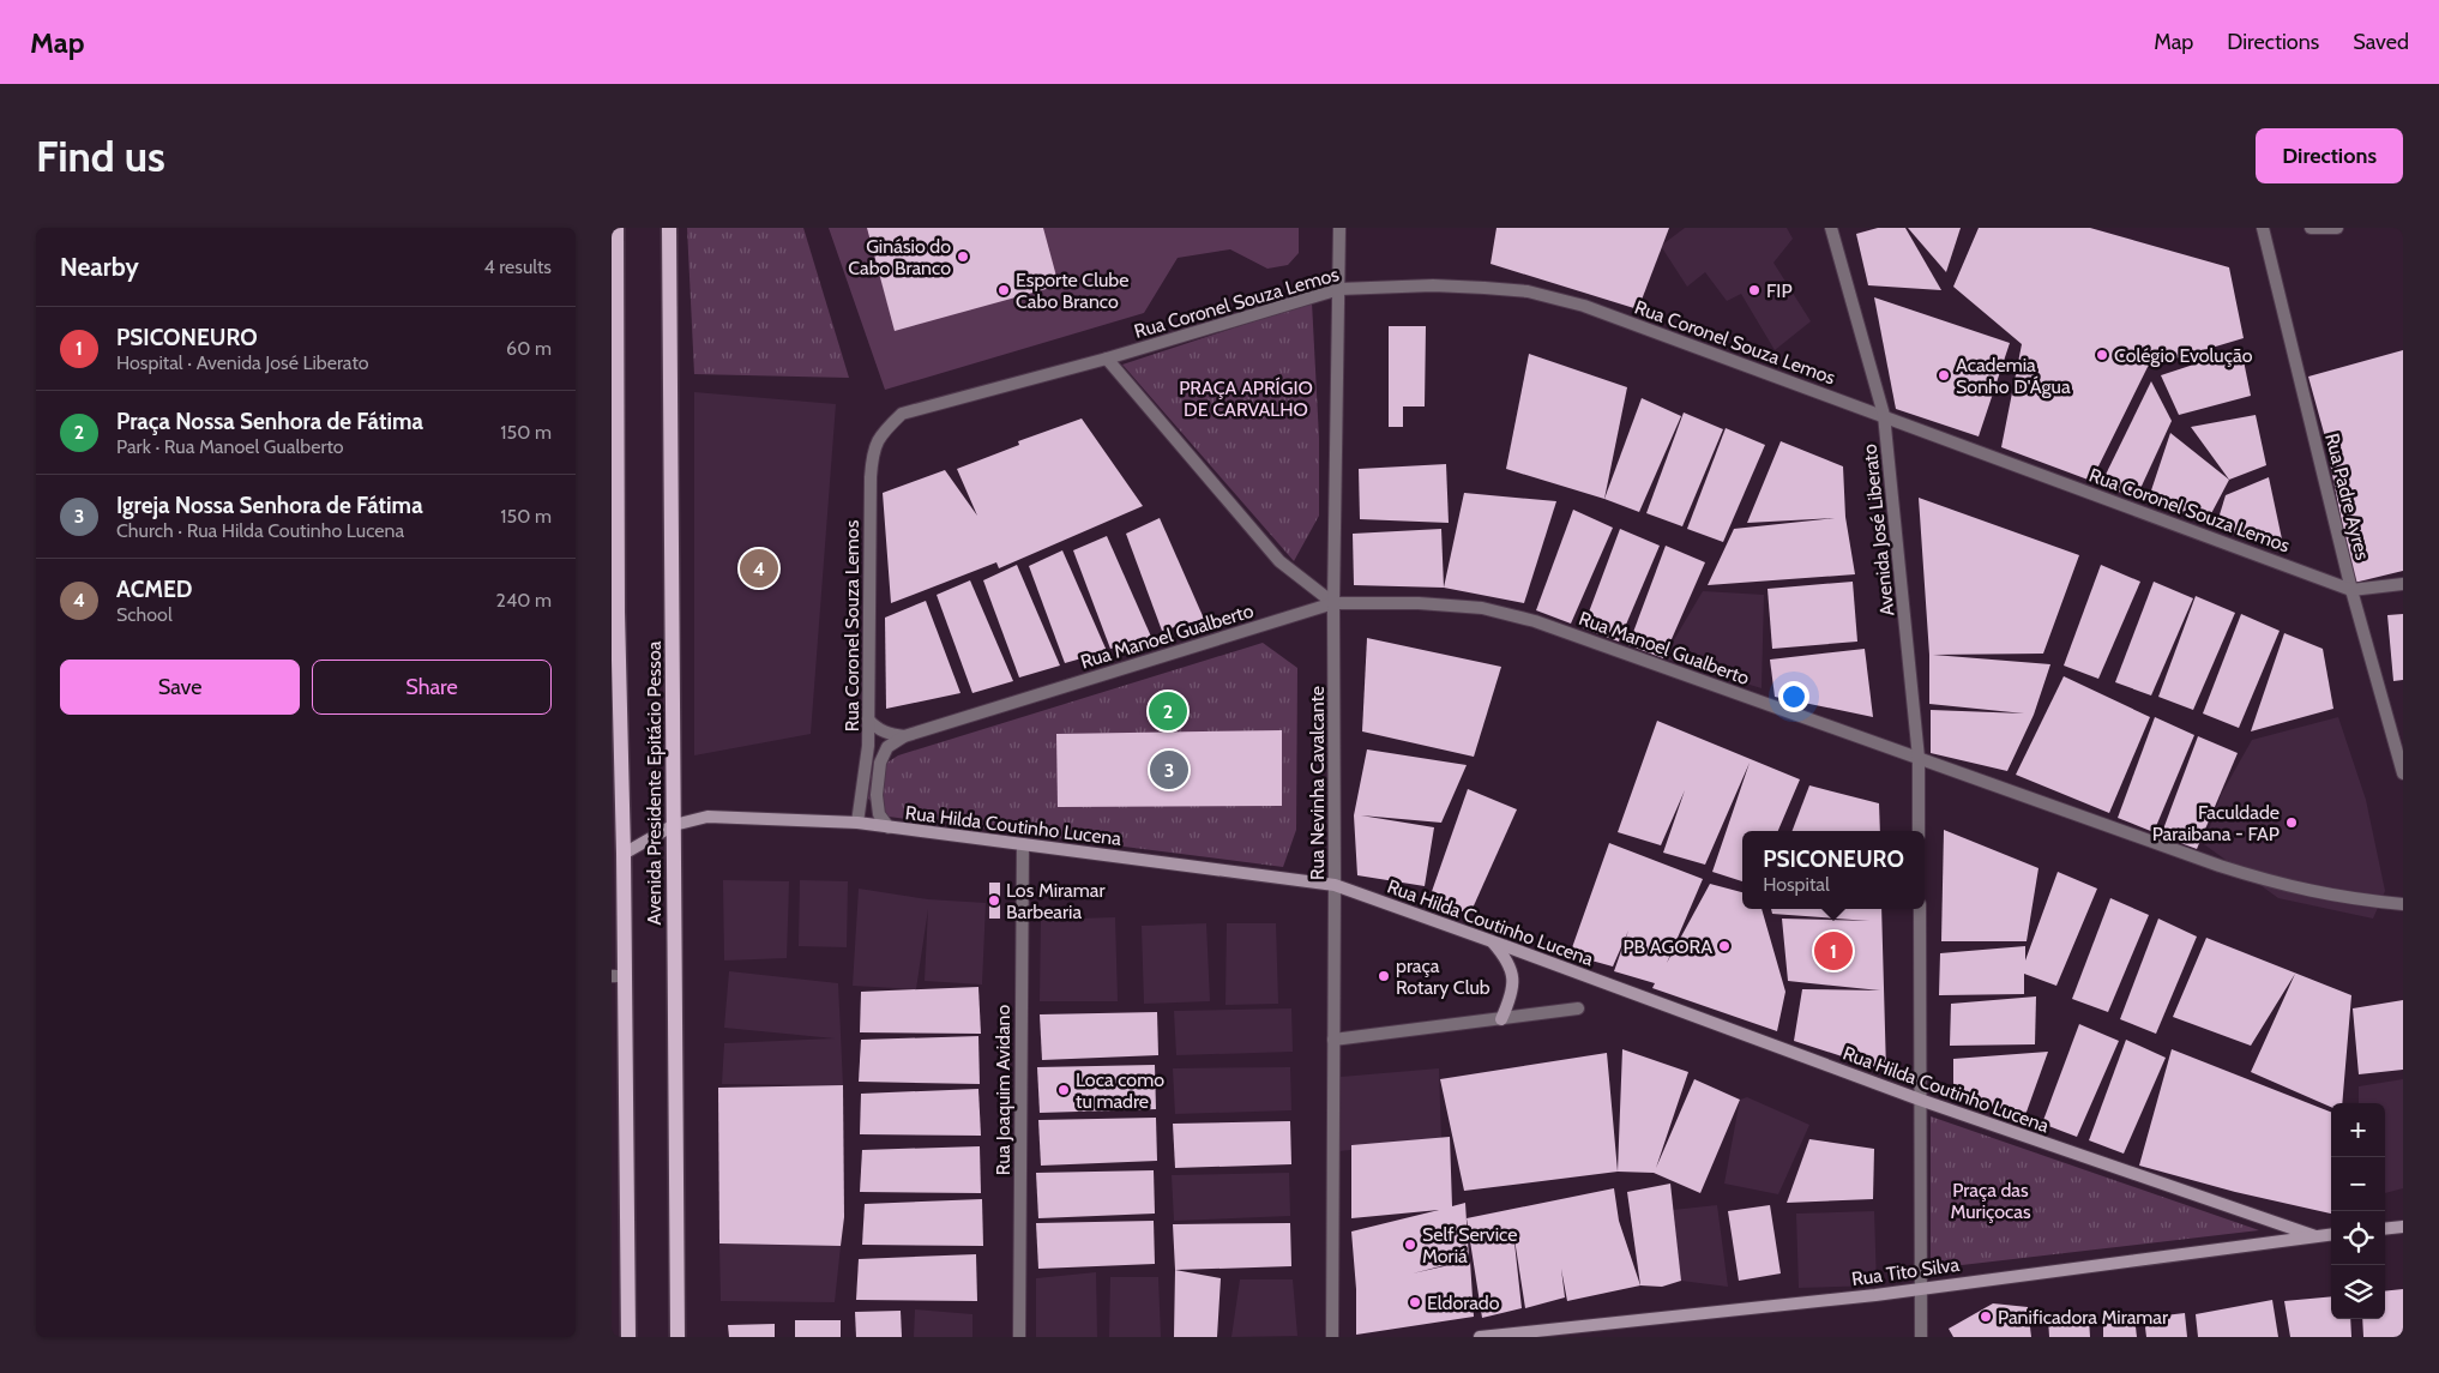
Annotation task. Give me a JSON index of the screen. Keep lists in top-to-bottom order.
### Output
{
  "streets": {
    "main road": ["Avenida Presidente Epitácio Pessoa", "Rua Hilda Coutinho Lucena", "Rua Tito Silva"],
    "street": [
      "Rua Coronel Souza Lemos",
      "Rua Padre Ayres",
      "Avenida José Liberato",
      "Rua Manoel Gualberto",
      "Rua Nevinha Cavalcante",
      "Rua Joaquim Avidano"
    ]
  },
  "crossings": [
    ["Rua Coronel Souza Lemos", "Rua Padre Ayres"],
    ["Rua Coronel Souza Lemos", "Avenida José Liberato"],
    ["Rua Coronel Souza Lemos", "Rua Nevinha Cavalcante"],
    ["Rua Coronel Souza Lemos", "Rua Hilda Coutinho Lucena"],
    ["Avenida José Liberato", "Rua Manoel Gualberto"],
    ["Rua Manoel Gualberto", "Rua Nevinha Cavalcante"],
    ["Rua Manoel Gualberto", "Rua Hilda Coutinho Lucena"],
    ["Avenida Presidente Epitácio Pessoa", "Rua Hilda Coutinho Lucena"],
    ["Rua Nevinha Cavalcante", "Rua Hilda Coutinho Lucena"],
    ["Rua Hilda Coutinho Lucena", "Rua Joaquim Avidano"],
    ["Rua Hilda Coutinho Lucena", "Rua Tito Silva"]
  ],
  "parks": ["PRAÇA APRÍGIO DE CARVALHO", "Praça das Muriçocas"],
  "places": [
    "Ginásio do Cabo Branco",
    "Esporte Clube Cabo Branco",
    "FIP",
    "Colégio Evolução",
    "Academia Sonho D'Água",
    "Faculdade Paraibana - FAP",
    "Los Miramar Barbearia",
    "PB AGORA",
    "praça Rotary Club",
    "Loca como tu madre",
    "Self Service Moriá",
    "Eldorado",
    "Panificadora Miramar"
  ],
  "page": {
    "header": "Map",
    "nav": ["Map", "Directions", "Saved"],
    "buttons": [
      "Directions",
      ["Save", "Share"]
    ],
    "title": "Find us",
    "heading": ["Nearby", "4 results"],
    "list": [
      {
        "mark": "1",
        "name": "PSICONEURO",
        "note": "Hospital · Avenida José Liberato",
        "value": "60 m"
      },
      {
        "mark": "2",
        "name": "Praça Nossa Senhora de Fátima",
        "note": "Park · Rua Manoel Gualberto",
        "value": "150 m"
      },
      {
        "mark": "3",
        "name": "Igreja Nossa Senhora de Fátima",
        "note": "Church · Rua Hilda Coutinho Lucena",
        "value": "150 m"
      },
      {
        "mark": "4",
        "name": "ACMED",
        "note": "School",
        "value": "240 m"
      }
    ],
    "pins": [
      "4",
      "2",
      "3",
      "1"
    ],
    "popup": ["PSICONEURO", "Hospital"],
    "map_buttons": ["+", "−"]
  }
}
